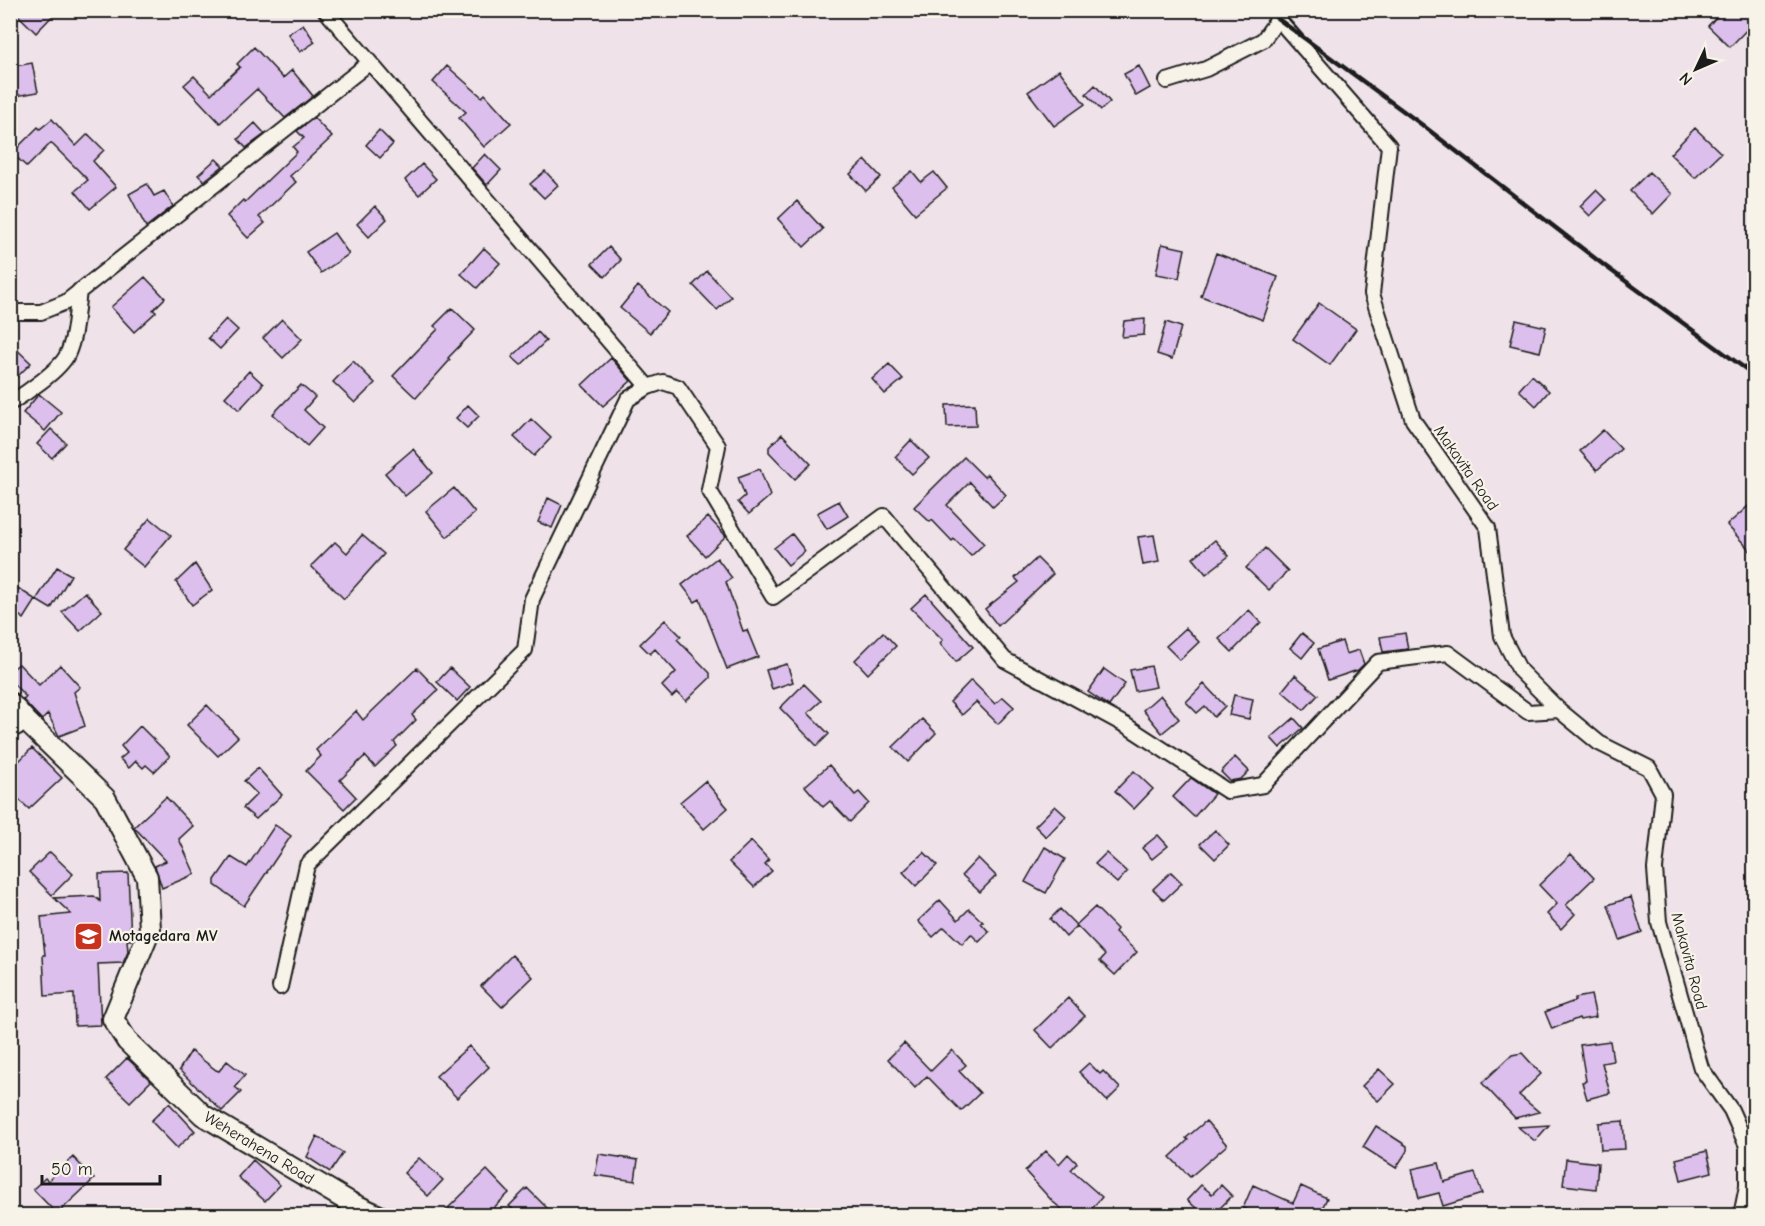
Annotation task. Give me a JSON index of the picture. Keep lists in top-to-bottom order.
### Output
{
  "streets": {
    "main road": ["Weherahena Road"],
    "street": ["Makavita Road"]
  },
  "places": {
    "school or university": ["Motagedara MV"]
  },
  "scale_bar": "50 m",
  "north": "bottom left"
}
